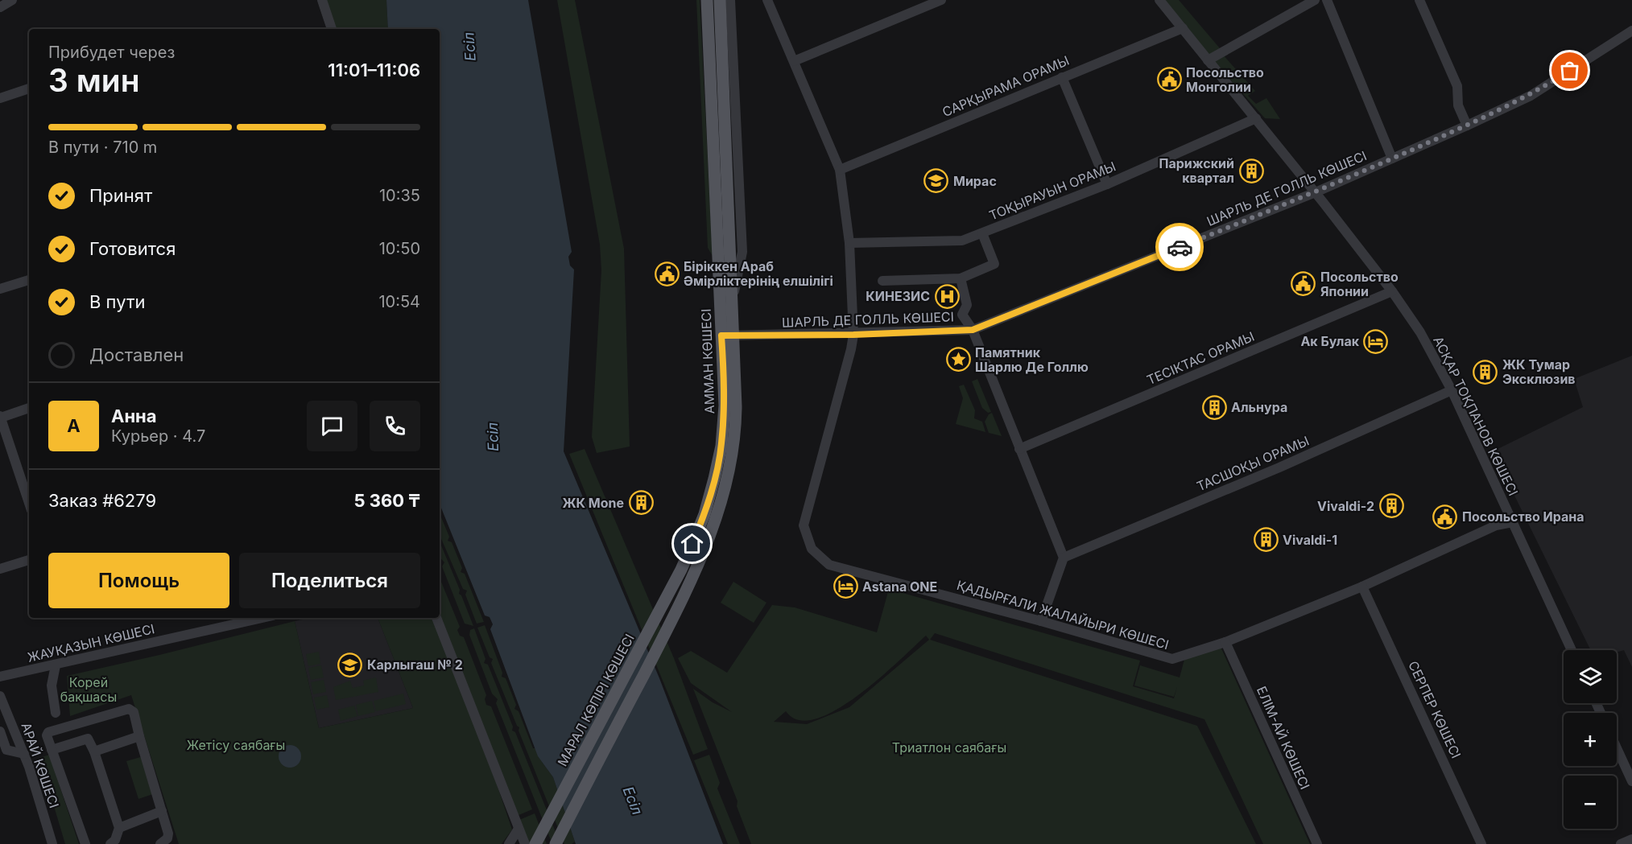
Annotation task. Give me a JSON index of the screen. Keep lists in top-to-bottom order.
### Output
{
  "streets": {
    "main road": ["АММАН КӨШЕСІ", "МАРАЛ КӨПІРІ КӨШЕСІ"],
    "street": [
      "САРҚЫРАМА ОРАМЫ",
      "ШАРЛЬ ДЕ ГОЛЛЬ КӨШЕСІ",
      "ТОҚЫРАУЫН ОРАМЫ",
      "ТЕСІКТАС ОРАМЫ",
      "АСҚАР ТОҚПАНОВ КӨШЕСІ",
      "ТАСШОҚЫ ОРАМЫ",
      "ҚАДЫРҒАЛИ ЖАЛАЙЫРИ КӨШЕСІ",
      "ЖАУҚАЗЫН КӨШЕСІ",
      "СЕРПЕР КӨШЕСІ",
      "ЕЛІМ-АЙ КӨШЕСІ",
      "АРАЙ КӨШЕСІ"
    ]
  },
  "crossings": [
    ["САРҚЫРАМА ОРАМЫ", "АСҚАР ТОҚПАНОВ КӨШЕСІ"],
    ["САРҚЫРАМА ОРАМЫ", "ҚАДЫРҒАЛИ ЖАЛАЙЫРИ КӨШЕСІ"],
    ["ШАРЛЬ ДЕ ГОЛЛЬ КӨШЕСІ", "АММАН КӨШЕСІ"],
    ["ШАРЛЬ ДЕ ГОЛЛЬ КӨШЕСІ", "АСҚАР ТОҚПАНОВ КӨШЕСІ"],
    ["ШАРЛЬ ДЕ ГОЛЛЬ КӨШЕСІ", "ҚАДЫРҒАЛИ ЖАЛАЙЫРИ КӨШЕСІ"],
    ["ТОҚЫРАУЫН ОРАМЫ", "АСҚАР ТОҚПАНОВ КӨШЕСІ"],
    ["ТОҚЫРАУЫН ОРАМЫ", "ҚАДЫРҒАЛИ ЖАЛАЙЫРИ КӨШЕСІ"],
    ["ТЕСІКТАС ОРАМЫ", "АСҚАР ТОҚПАНОВ КӨШЕСІ"],
    ["АММАН КӨШЕСІ", "МАРАЛ КӨПІРІ КӨШЕСІ"],
    ["АСҚАР ТОҚПАНОВ КӨШЕСІ", "ТАСШОҚЫ ОРАМЫ"],
    ["АСҚАР ТОҚПАНОВ КӨШЕСІ", "ҚАДЫРҒАЛИ ЖАЛАЙЫРИ КӨШЕСІ"],
    ["ҚАДЫРҒАЛИ ЖАЛАЙЫРИ КӨШЕСІ", "СЕРПЕР КӨШЕСІ"],
    ["ҚАДЫРҒАЛИ ЖАЛАЙЫРИ КӨШЕСІ", "ЕЛІМ-АЙ КӨШЕСІ"]
  ],
  "water": ["Есіл"],
  "parks": ["Корей бақшасы", "Жетісу саябағы", "Триатлон саябағы"],
  "places": {
    "public building": [
      "Посольство Монголии",
      "Біріккен Араб Әмірліктерінің елшілігі",
      "Посольство Японии",
      "Посольство Ирана"
    ],
    "building": [
      "Парижский квартал",
      "ЖК Тумар Эксклюзив",
      "Альнура",
      "ЖК Mone",
      "Vivaldi-2",
      "Vivaldi-1"
    ],
    "school or university": ["Мирас", "Карлыгаш № 2"],
    "hospital": ["КИНЕЗИС"],
    "hotel": ["Ак Булак", "Astana ONE"],
    "place": ["Памятник Шарлю Де Голлю"]
  },
  "page": {
    "heading": ["3 мин", "Прибудет через", "11:01–11:06"],
    "panel": [
      "Анна",
      "Курьер · 4.7",
      "Заказ #6279",
      "5 360 ₸"
    ],
    "bar": "В пути · 710 m",
    "list": [
      ["Принят", "10:35"],
      ["Готовится", "10:50"],
      ["В пути", "10:54"],
      "Доставлен"
    ],
    "round": "А",
    "buttons": ["Помощь", "Поделиться"],
    "map_buttons": ["+", "−"]
  }
}
